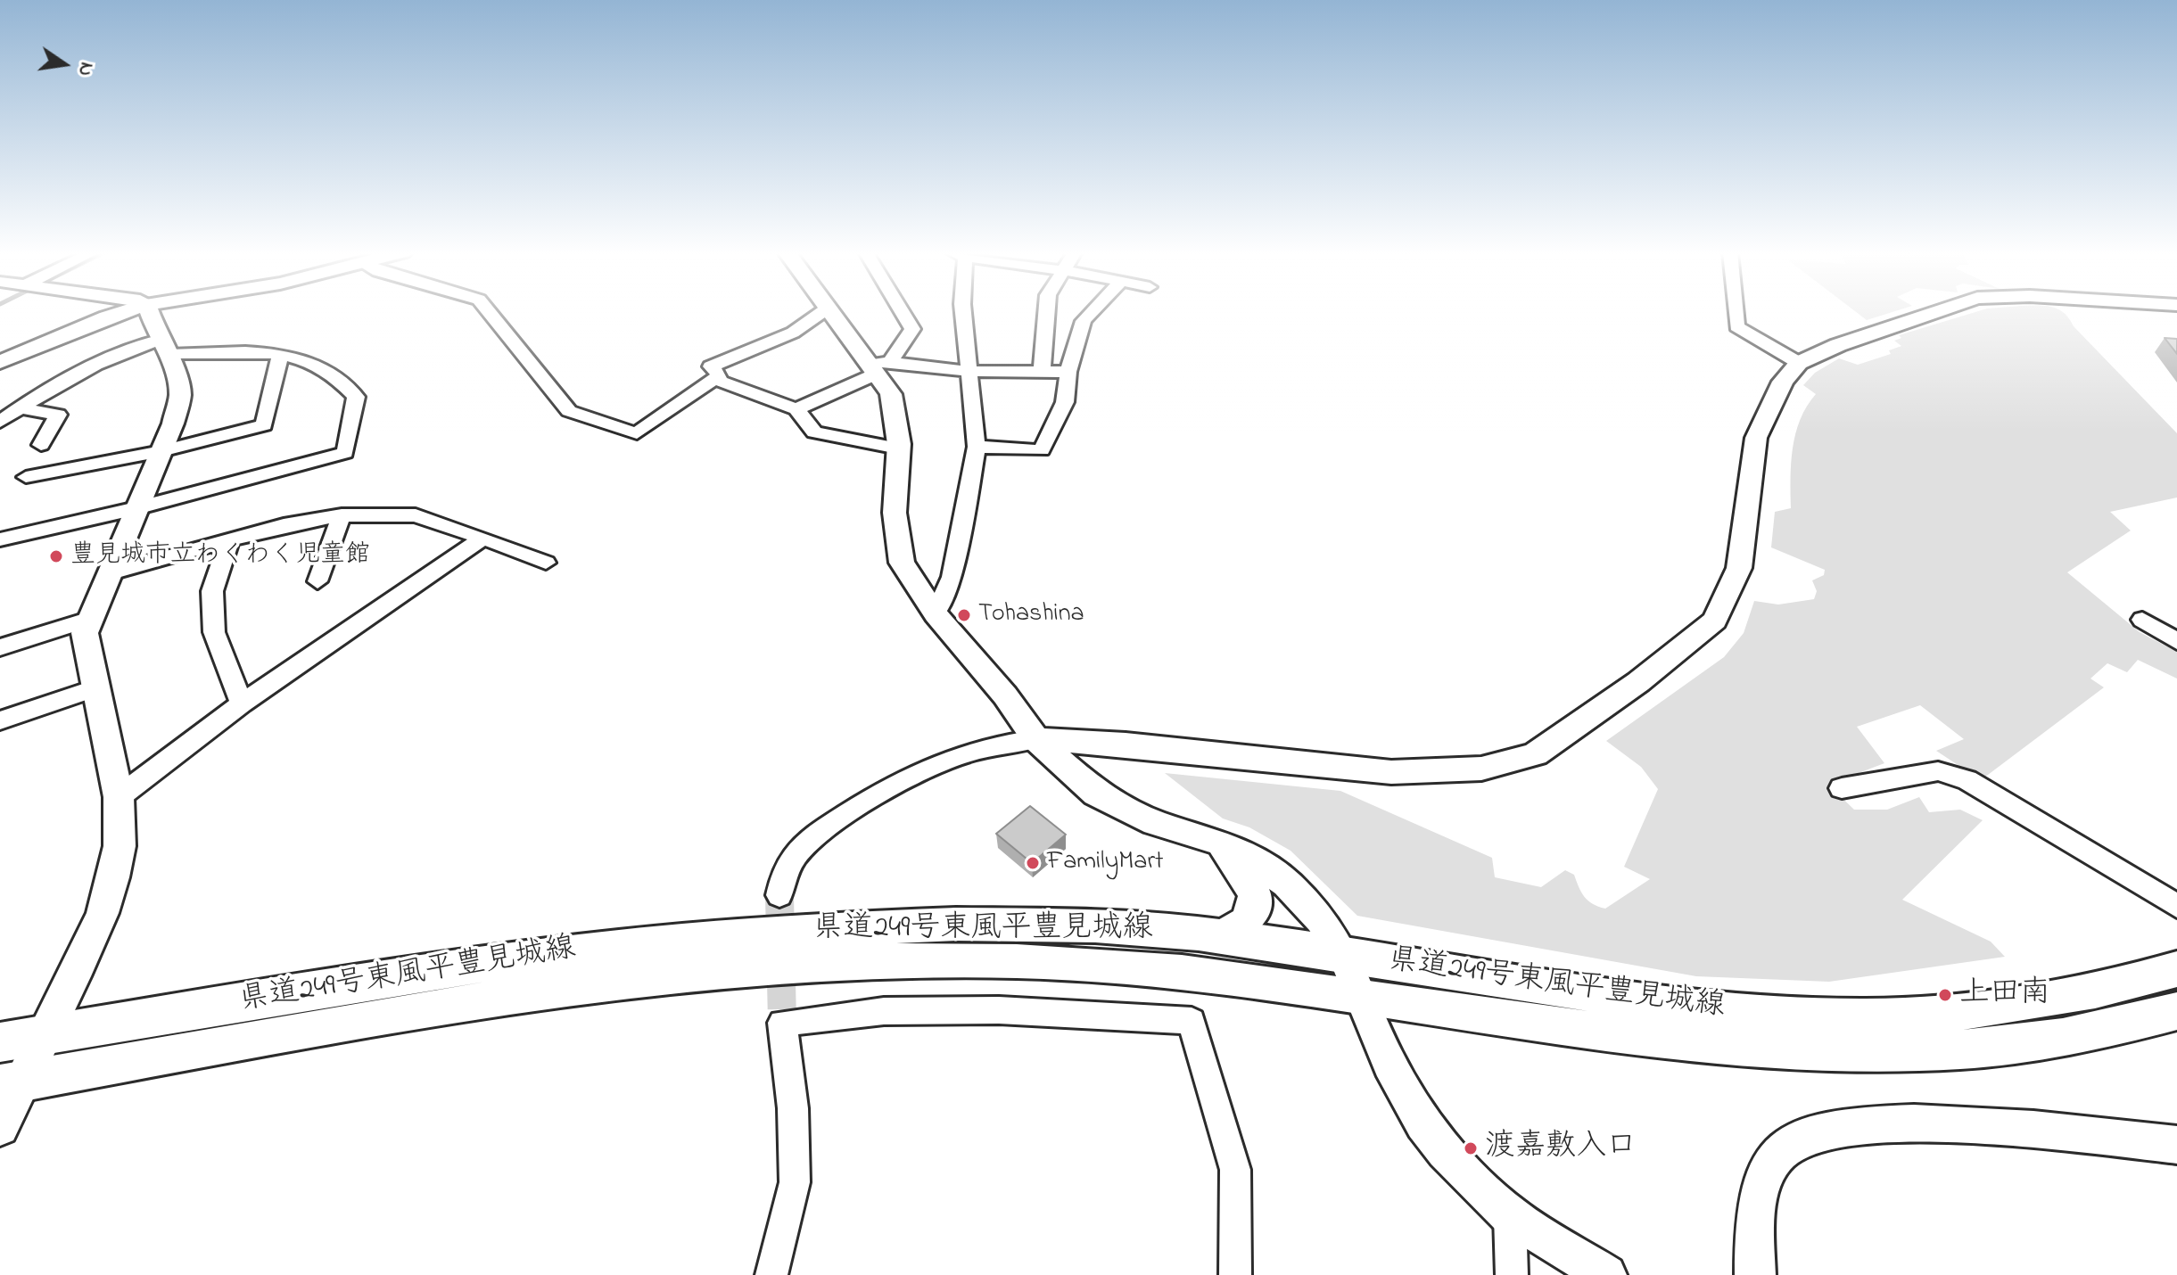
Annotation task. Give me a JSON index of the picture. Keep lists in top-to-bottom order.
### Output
{
  "streets": {
    "main road": ["県道249号東風平豊見城線"]
  },
  "places": [
    "豊見城市立わくわく児童館",
    "Tohashina",
    "FamilyMart",
    "上田南",
    "渡嘉敷入口"
  ],
  "north": "right"
}
